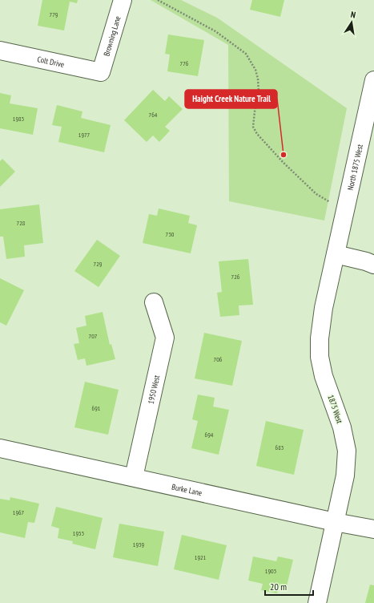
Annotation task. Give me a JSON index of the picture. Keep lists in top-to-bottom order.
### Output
{
  "streets": {
    "street": [
      "Browning Lane",
      "Colt Drive",
      "North 1875 West",
      "1950 West",
      "1875 West",
      "Burke Lane"
    ]
  },
  "crossings": [
    ["Browning Lane", "Colt Drive"],
    ["North 1875 West", "1875 West"],
    ["1950 West", "Burke Lane"],
    ["1875 West", "Burke Lane"]
  ],
  "places": ["Haight Creek Nature Trail"],
  "house_numbers": [
    "779",
    "776",
    "764",
    "1983",
    "1977",
    "728",
    "730",
    "729",
    "726",
    "707",
    "706",
    "691",
    "694",
    "683",
    "1967",
    "1953",
    "1939",
    "1921",
    "1903"
  ],
  "scale_bar": "20 m",
  "north": "top"
}
